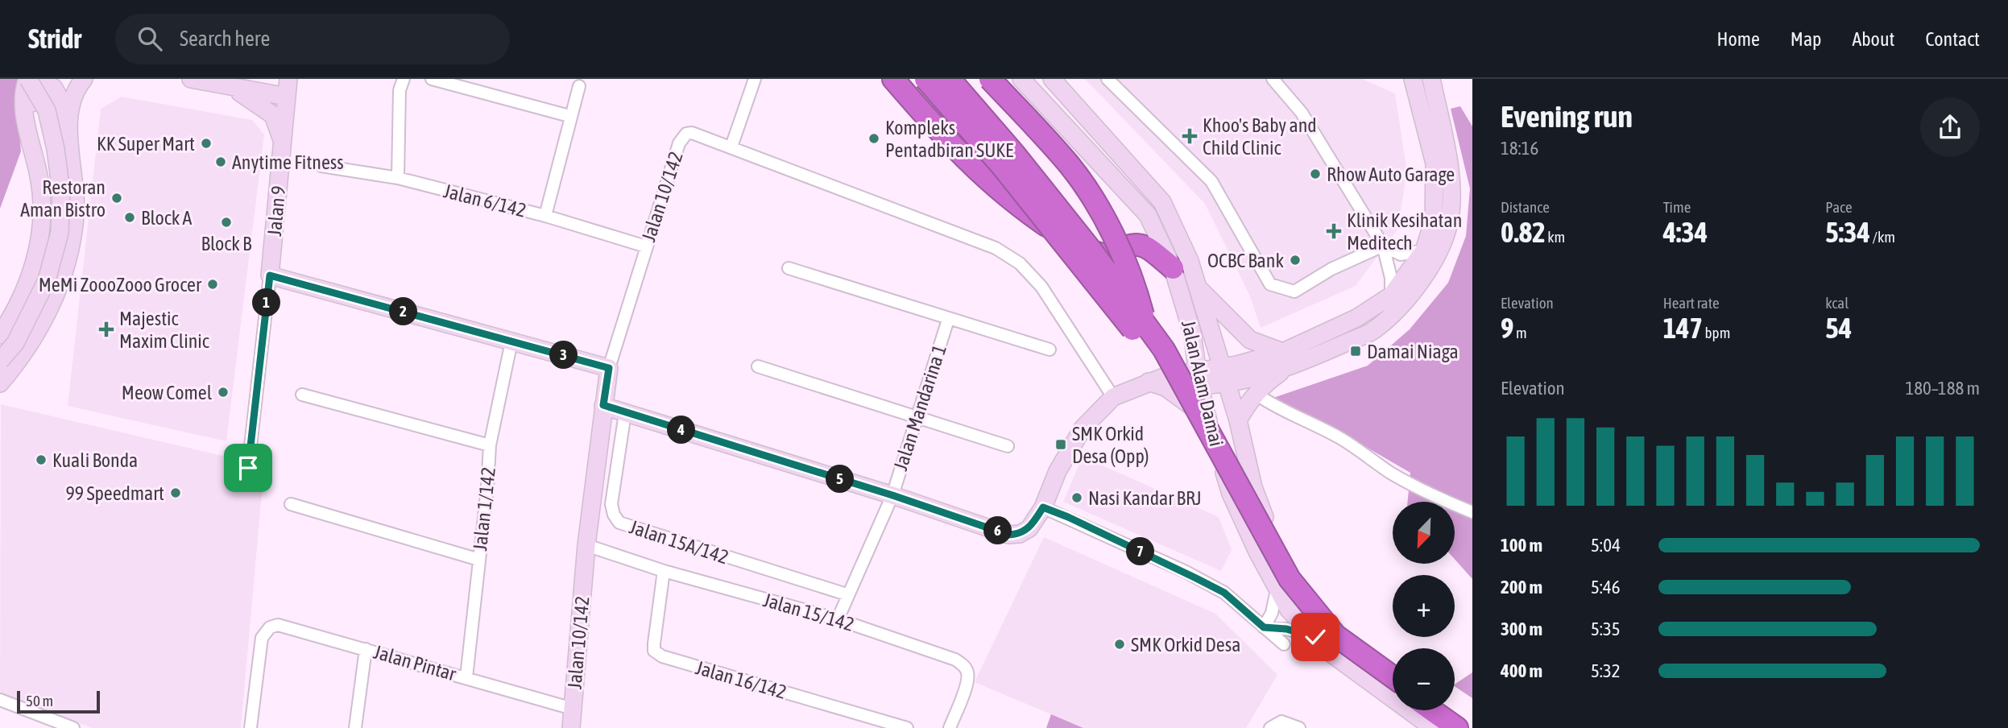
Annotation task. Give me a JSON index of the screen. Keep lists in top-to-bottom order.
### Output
{
  "streets": {
    "street": [
      "Jalan 10/142",
      "Jalan 6/142",
      "Jalan 9",
      "Jalan Alam Damai",
      "Jalan Mandarina 1",
      "Jalan 1/142",
      "Jalan 15A/142",
      "Jalan 15/142",
      "Jalan Pintar",
      "Jalan 16/142"
    ]
  },
  "crossings": [
    ["Jalan 10/142", "Jalan 6/142"],
    ["Jalan 10/142", "Jalan Mandarina 1"],
    ["Jalan 10/142", "Jalan 15/142"],
    ["Jalan 10/142", "Jalan Pintar"],
    ["Jalan Alam Damai", "Jalan Mandarina 1"],
    ["Jalan Mandarina 1", "Jalan 15A/142"],
    ["Jalan 1/142", "Jalan Pintar"],
    ["Jalan 15/142", "Jalan 16/142"]
  ],
  "places": {
    "health": ["Khoo's Baby and Child Clinic", "Klinik Kesihatan Meditech", "Majestic Maxim Clinic"],
    "other": [
      "Kompleks Pentadbiran SUKE",
      "KK Super Mart",
      "Anytime Fitness",
      "Rhow Auto Garage",
      "Restoran Aman Bistro",
      "Block A",
      "Block B",
      "OCBC Bank",
      "MeMi ZoooZooo Grocer",
      "Meow Comel",
      "Kuali Bonda",
      "99 Speedmart",
      "Nasi Kandar BRJ",
      "SMK Orkid Desa"
    ],
    "transit": ["Damai Niaga", "SMK Orkid Desa (Opp)"]
  },
  "scale_bar": "50 m",
  "north": "bottom left",
  "page": {
    "header": "Stridr",
    "search": "Search here",
    "nav": [
      "Home",
      "Map",
      "About",
      "Contact"
    ],
    "heading": ["Evening run", "18:16"],
    "stats": [
      ["Distance", "0.82 km"],
      ["Time", "4:34"],
      ["Pace", "5:34 /km"],
      ["Elevation", "9 m"],
      ["Heart rate", "147 bpm"],
      ["kcal", "54"]
    ],
    "pins": [
      "1",
      "2",
      "3",
      "4",
      "5",
      "6",
      "7"
    ],
    "chart": ["Elevation", "180–188 m"],
    "map_buttons": ["+", "−"],
    "list": [
      {
        "name": "100 m",
        "note": "5:04"
      },
      {
        "name": "200 m",
        "note": "5:46"
      },
      {
        "name": "300 m",
        "note": "5:35"
      },
      {
        "name": "400 m",
        "note": "5:32"
      }
    ],
    "scale": "50 m"
  }
}
